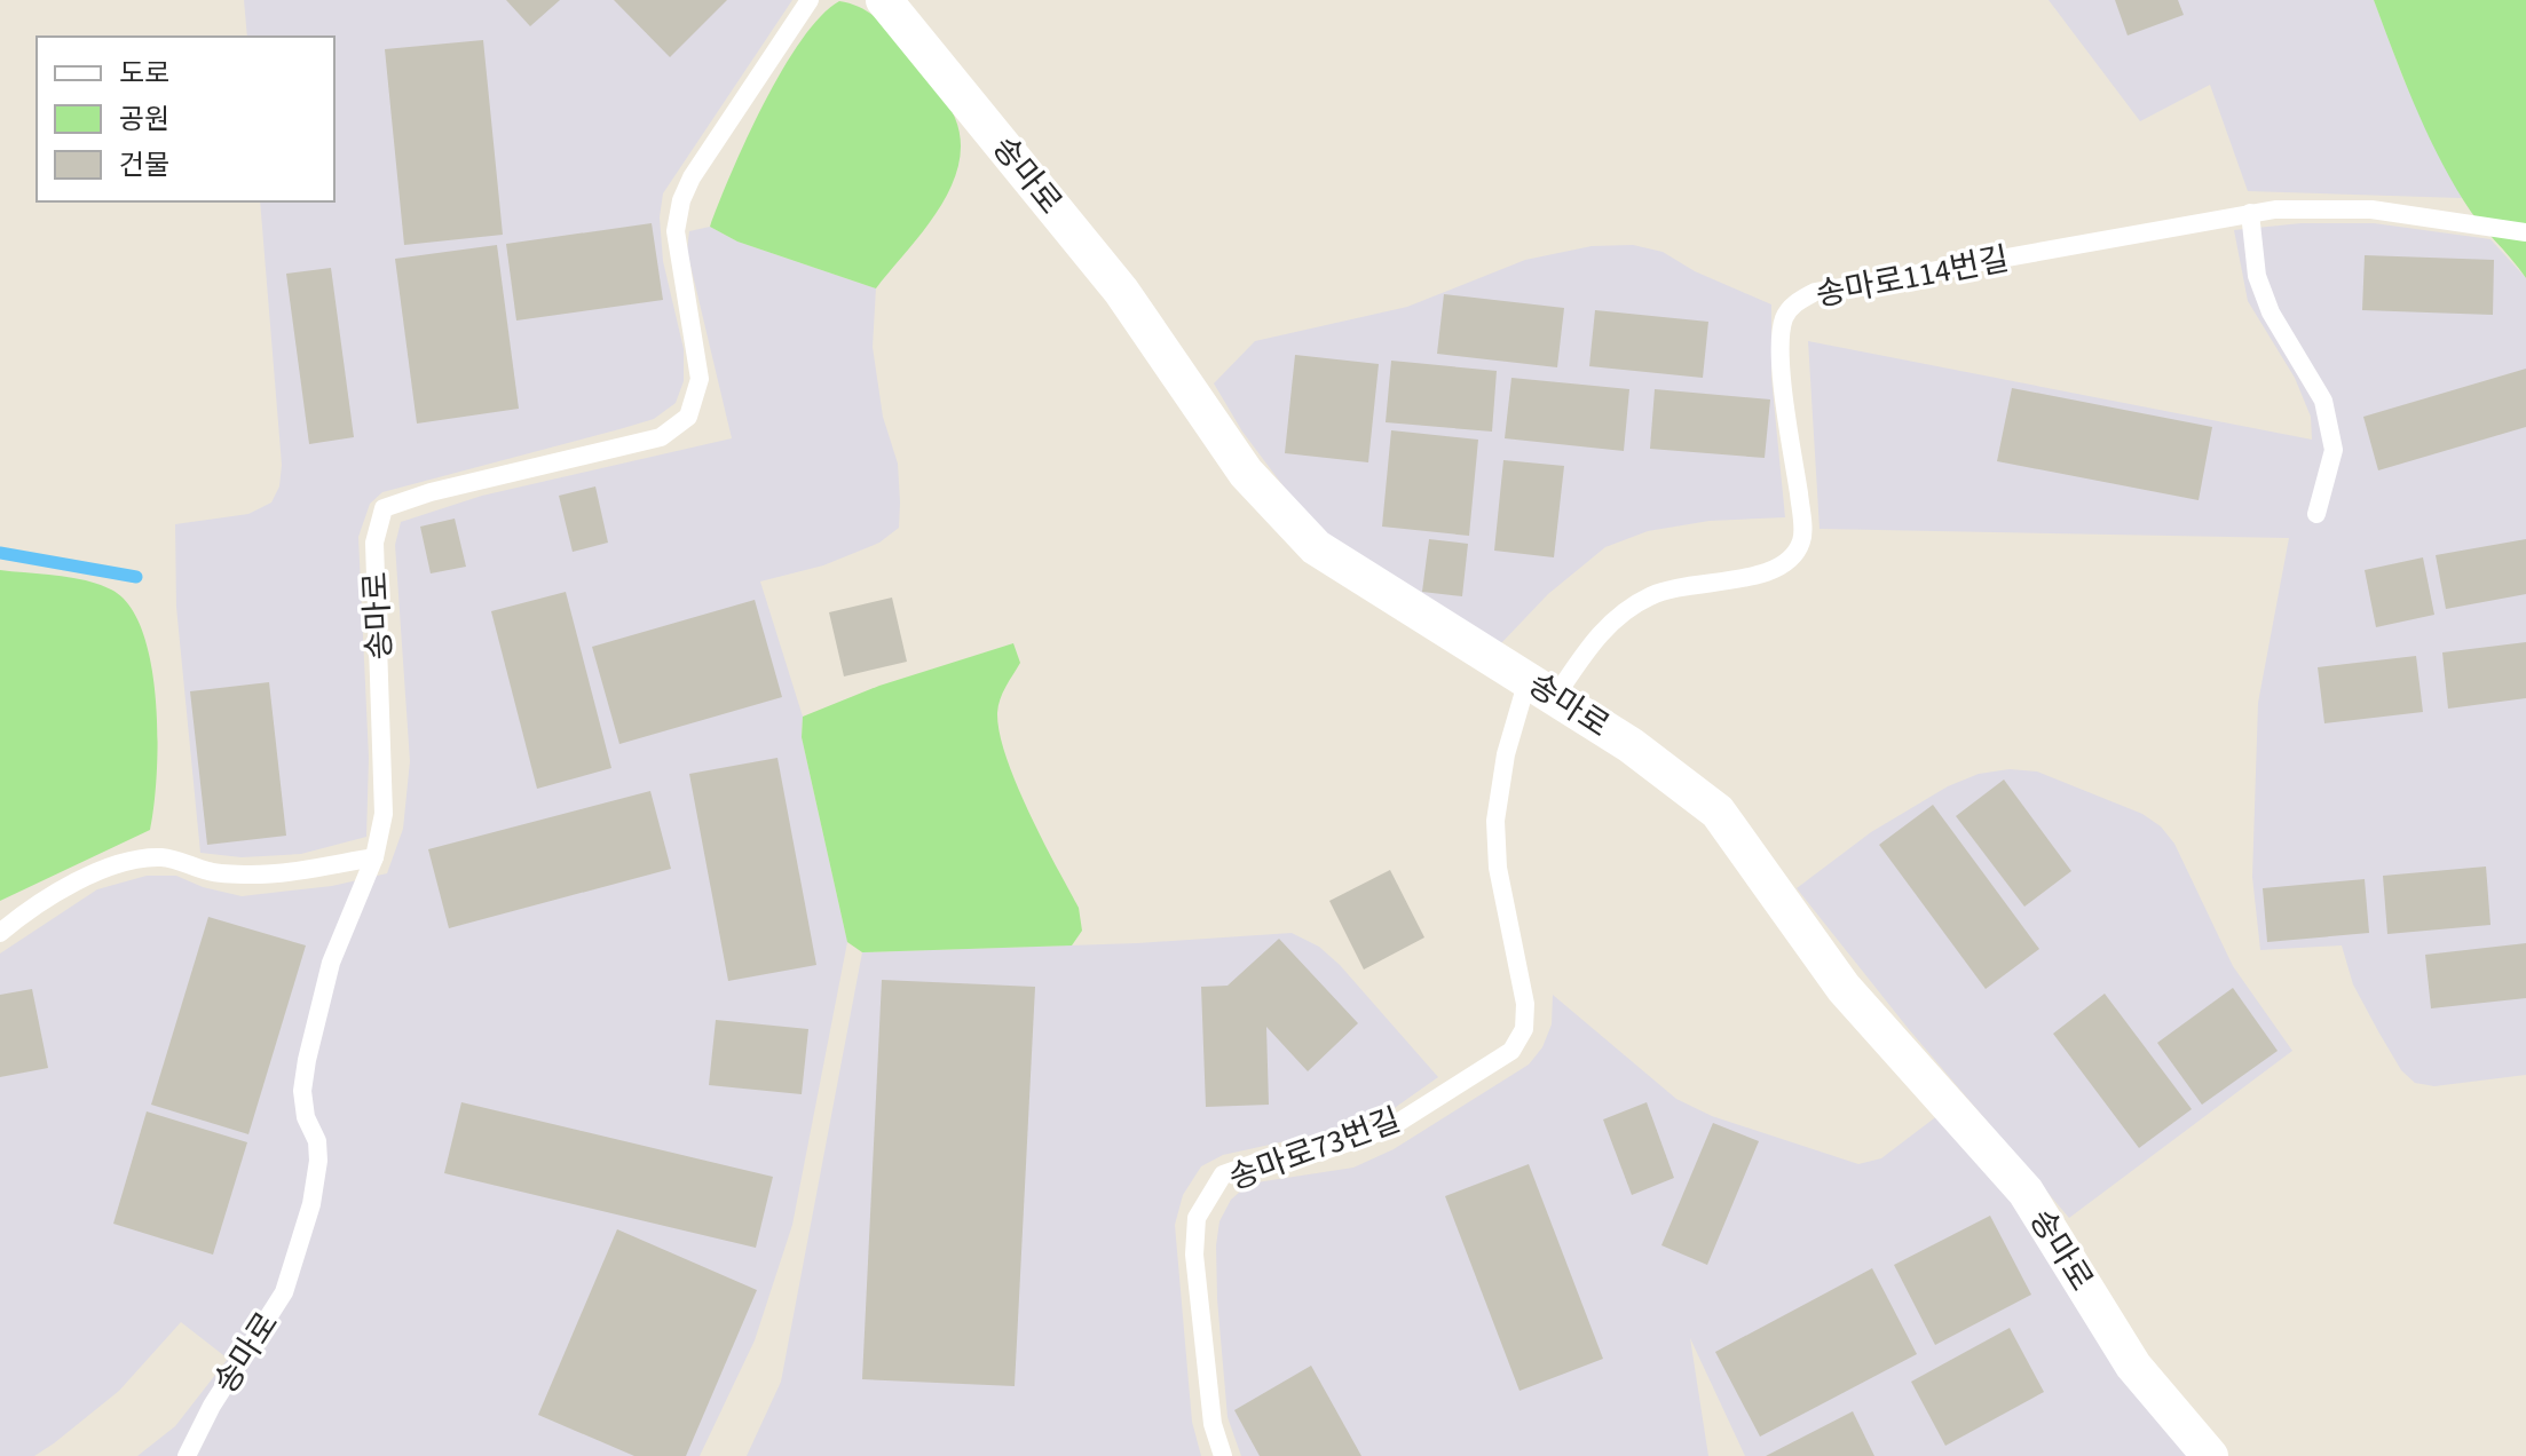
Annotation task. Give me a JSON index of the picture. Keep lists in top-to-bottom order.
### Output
{
  "streets": {
    "street": ["송마로"],
    "lane": ["송마로114번길", "송마로73번길"]
  },
  "crossings": [
    ["송마로", "송마로114번길"],
    ["송마로", "송마로73번길"],
    ["송마로114번길", "송마로73번길"]
  ],
  "legend": ["도로", "공원", "건물"]
}
